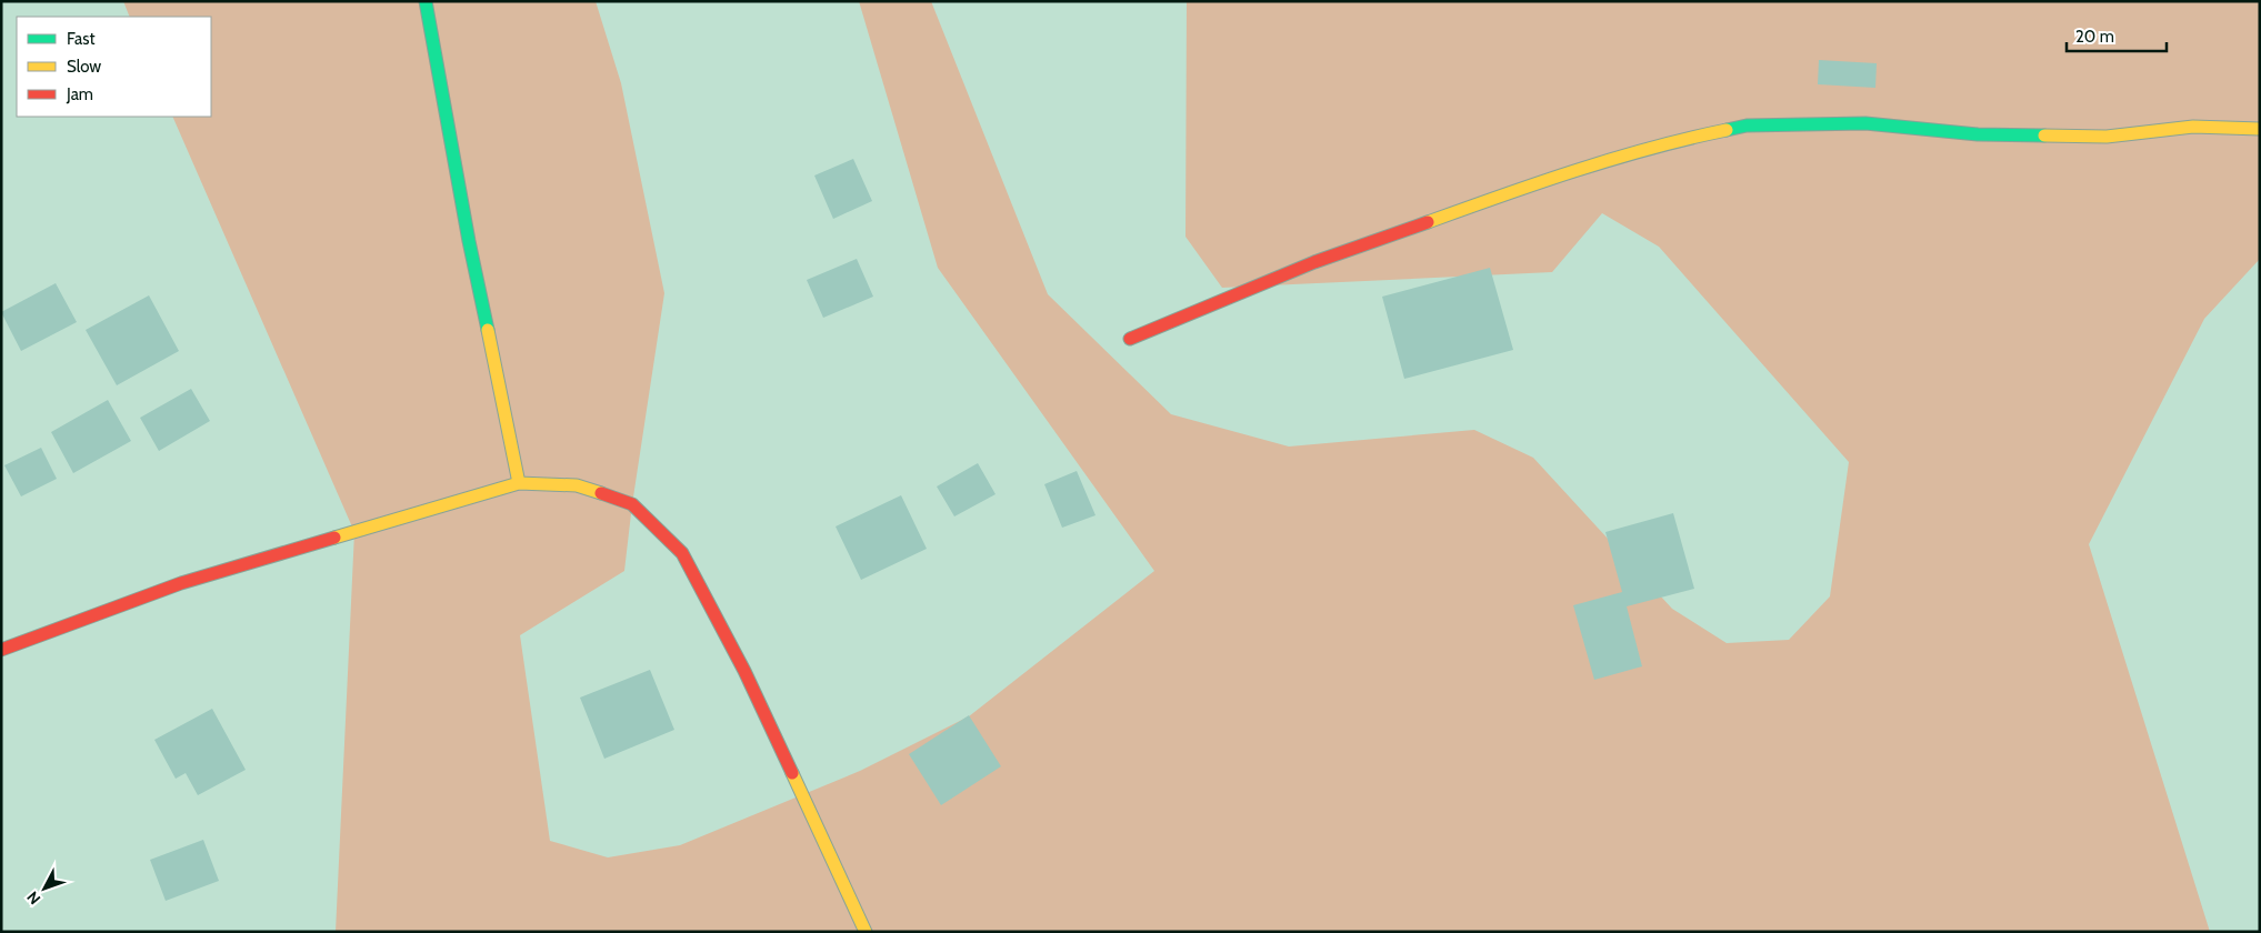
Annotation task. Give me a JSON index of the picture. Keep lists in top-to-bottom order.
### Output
{
  "legend": ["Fast", "Slow", "Jam"],
  "scale_bar": "20 m",
  "north": "bottom left"
}
